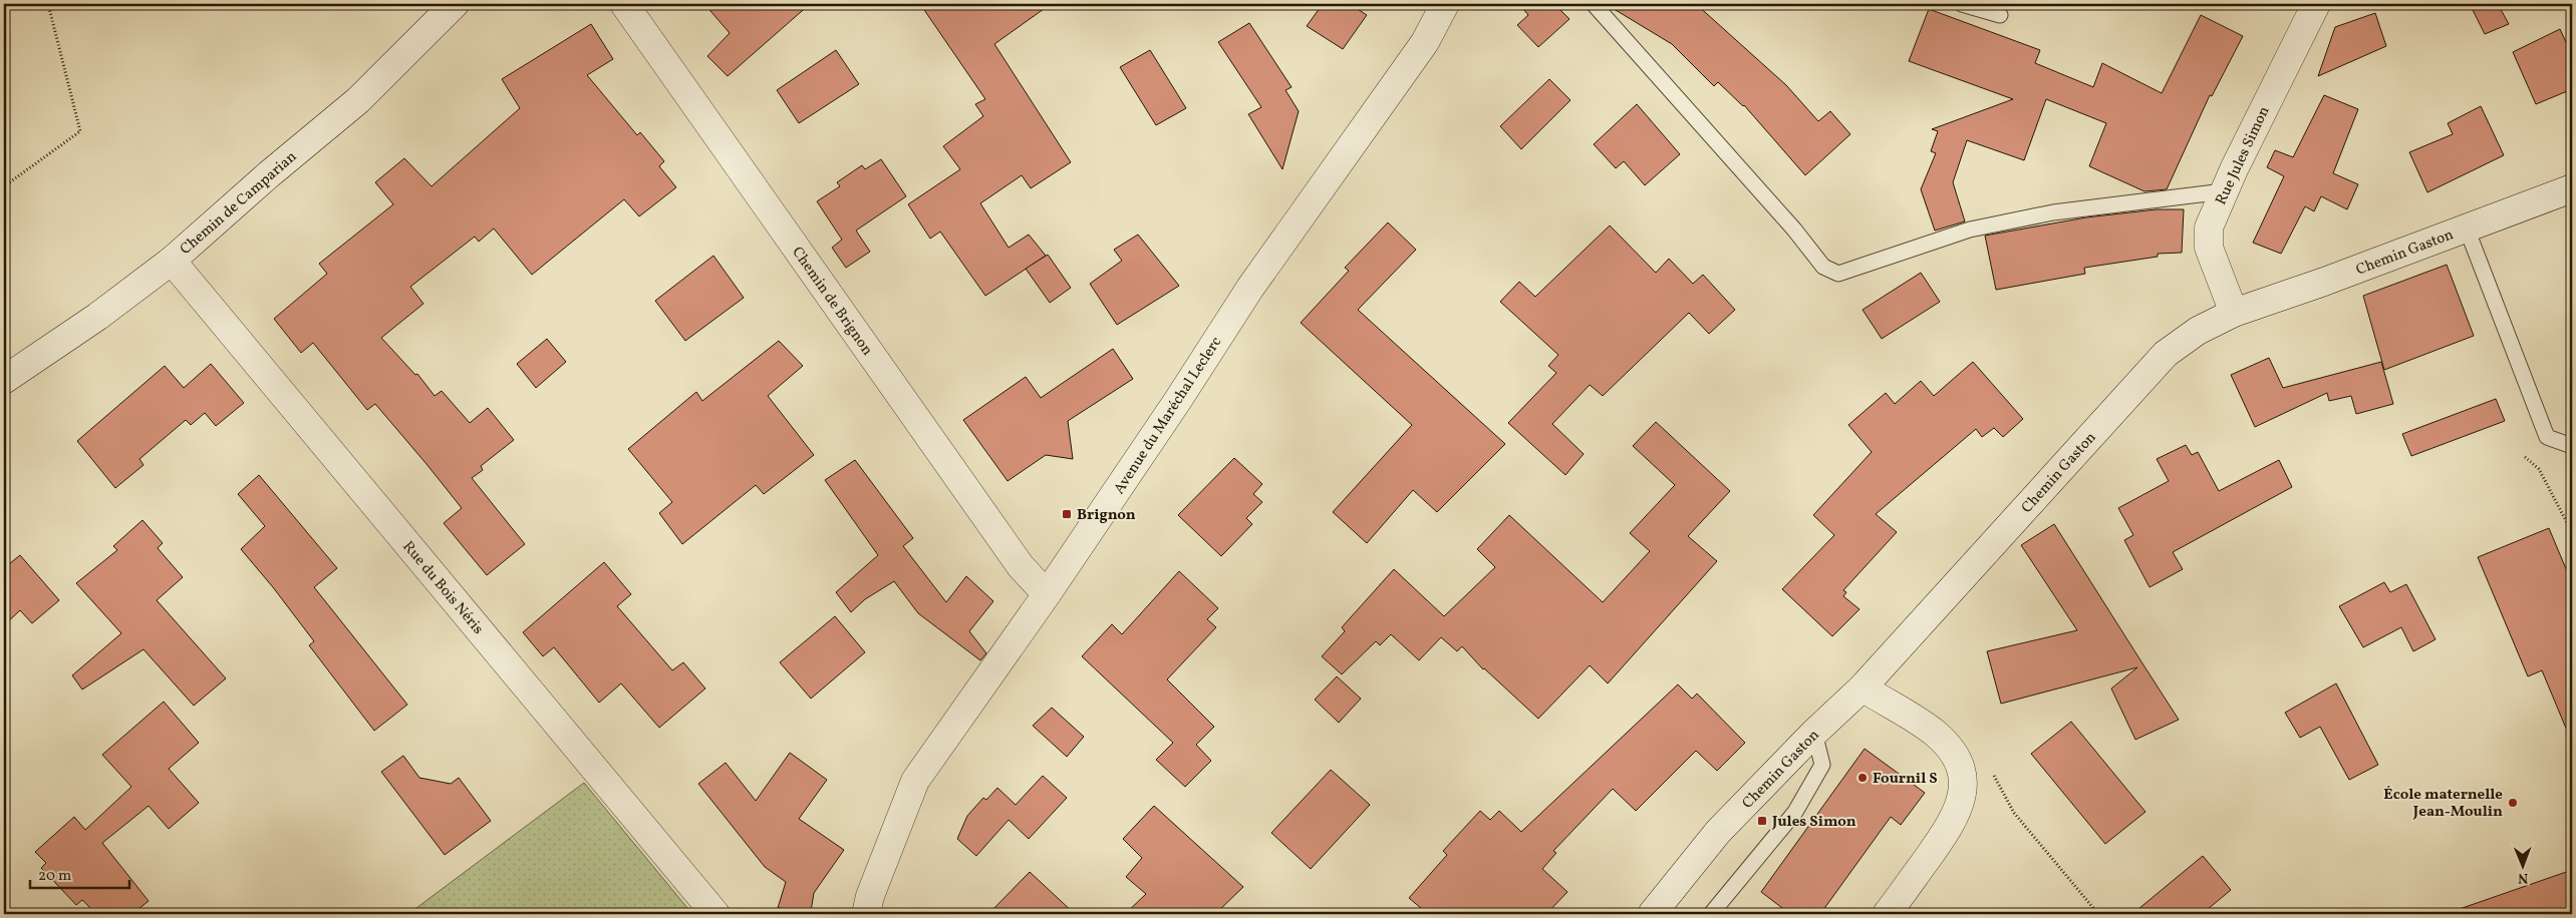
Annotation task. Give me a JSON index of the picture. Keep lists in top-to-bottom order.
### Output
{
  "streets": {
    "street": [
      "Rue Jules Simon",
      "Chemin de Camparian",
      "Chemin Gaston",
      "Chemin de Brignon",
      "Avenue du Maréchal Leclerc",
      "Rue du Bois Néris"
    ]
  },
  "crossings": [
    ["Rue Jules Simon", "Chemin Gaston"],
    ["Chemin de Camparian", "Rue du Bois Néris"],
    ["Chemin de Brignon", "Avenue du Maréchal Leclerc"]
  ],
  "places": {
    "transit": ["Brignon", "Jules Simon"],
    "other": ["Fournil S", "École maternelle Jean-Moulin"]
  },
  "scale_bar": "20 m",
  "north": "bottom"
}
